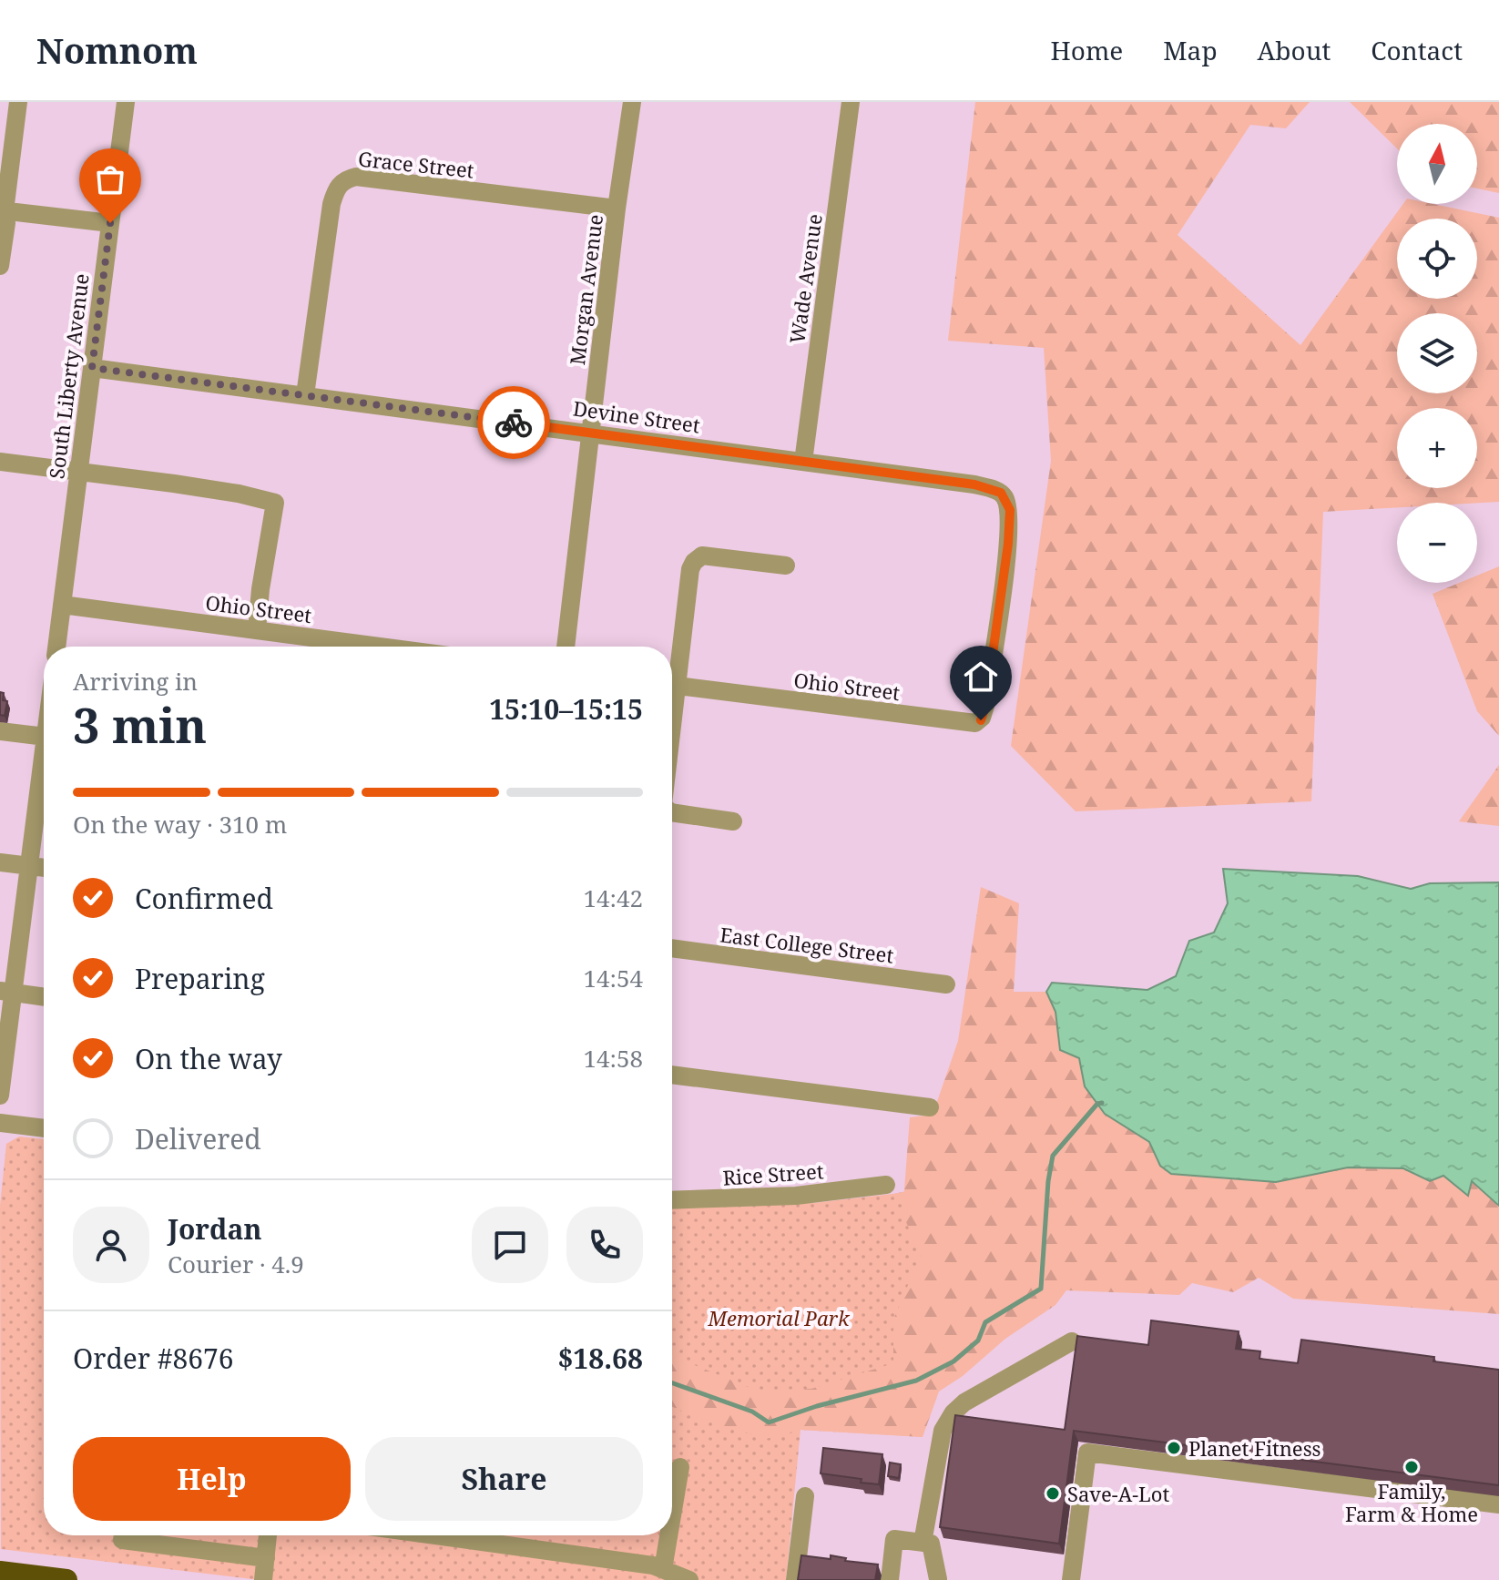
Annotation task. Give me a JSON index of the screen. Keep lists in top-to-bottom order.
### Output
{
  "streets": {
    "street": [
      "Grace Street",
      "Wade Avenue",
      "Morgan Avenue",
      "South Liberty Avenue",
      "Devine Street",
      "Ohio Street",
      "East College Street",
      "Rice Street"
    ]
  },
  "crossings": [
    ["Grace Street", "Morgan Avenue"],
    ["Grace Street", "Devine Street"],
    ["Wade Avenue", "Devine Street"],
    ["Morgan Avenue", "Devine Street"],
    ["South Liberty Avenue", "Devine Street"],
    ["South Liberty Avenue", "Ohio Street"],
    ["Devine Street", "Ohio Street"]
  ],
  "parks": ["Memorial Park"],
  "places": ["Planet Fitness", "Family, Farm & Home", "Save-A-Lot"],
  "north": "top",
  "page": {
    "header": "Nomnom",
    "nav": [
      "Home",
      "Map",
      "About",
      "Contact"
    ],
    "map_buttons": ["+", "−"],
    "heading": ["3 min", "Arriving in", "15:10–15:15"],
    "panel": [
      "Jordan",
      "Courier · 4.9",
      "Order #8676",
      "$18.68"
    ],
    "bar": "On the way · 310 m",
    "list": [
      ["Confirmed", "14:42"],
      ["Preparing", "14:54"],
      ["On the way", "14:58"],
      "Delivered"
    ],
    "buttons": ["Help", "Share"]
  }
}
